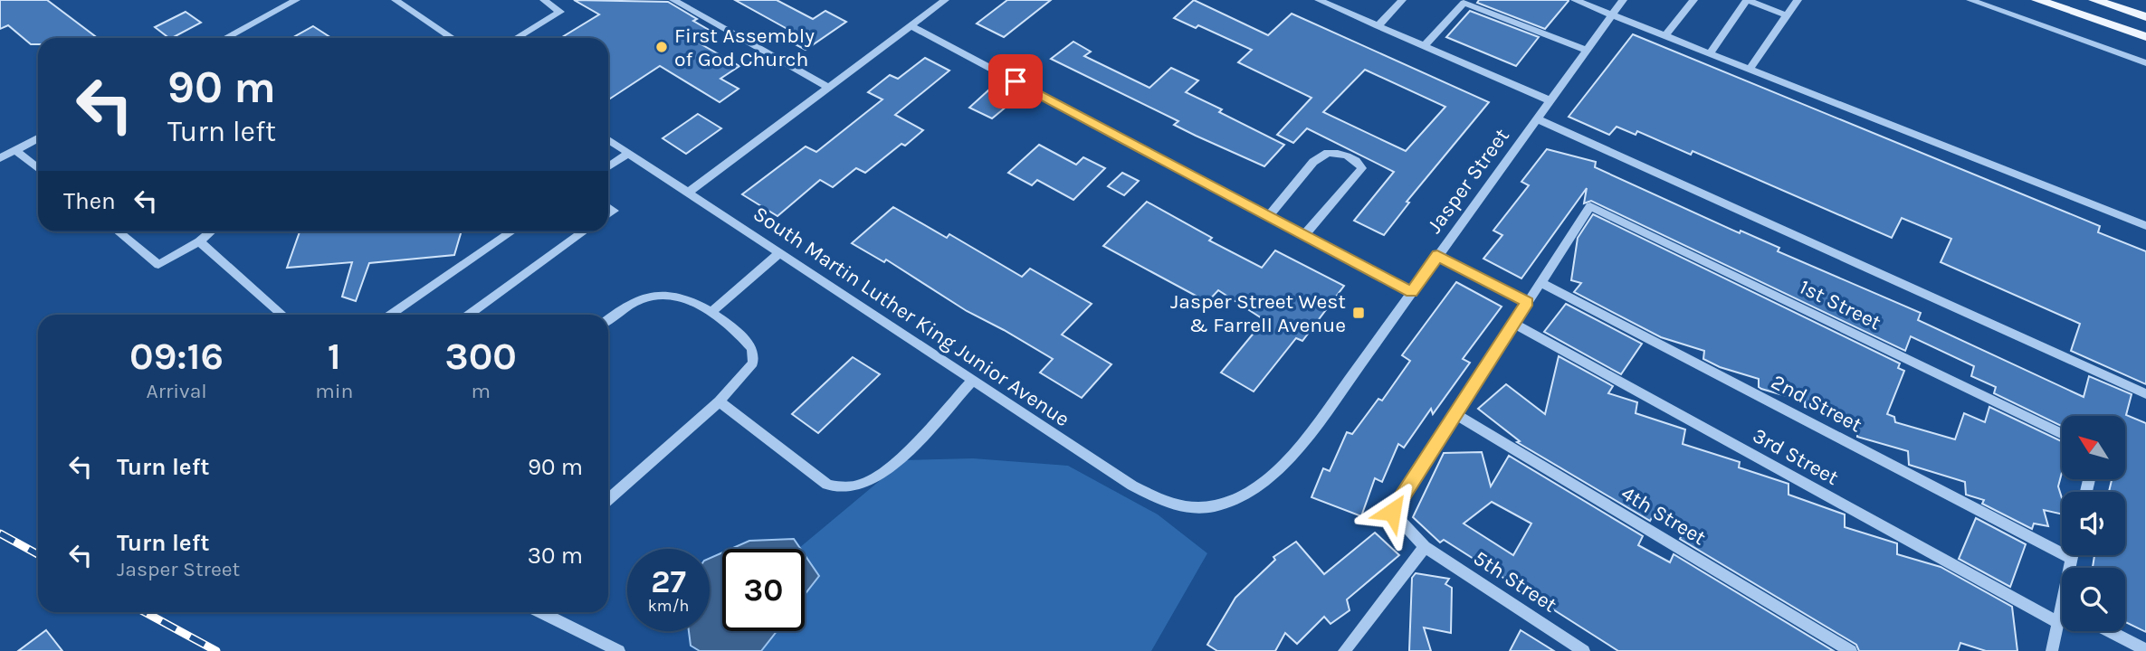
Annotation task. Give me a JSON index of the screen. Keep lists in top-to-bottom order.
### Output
{
  "streets": {
    "street": [
      "Jasper Street",
      "1st Street",
      "South Martin Luther King Junior Avenue",
      "2nd Street",
      "3rd Street",
      "4th Street",
      "5th Street"
    ]
  },
  "crossings": [
    ["Jasper Street", "South Martin Luther King Junior Avenue"],
    ["4th Street", "5th Street"]
  ],
  "places": {
    "other": ["First Assembly of God Church"],
    "transit": ["Jasper Street West & Farrell Avenue"]
  },
  "north": "top left",
  "page": {
    "turn": ["90 m", "Turn left"],
    "then": "Then",
    "eta": [
      "09:16",
      "Arrival",
      "1",
      "min",
      "300",
      "m"
    ],
    "list": [
      {
        "name": "Turn left",
        "value": "90 m"
      },
      {
        "name": "Turn left",
        "note": "Jasper Street",
        "value": "30 m"
      }
    ],
    "speed": "27 km/h",
    "limit": "30"
  }
}
